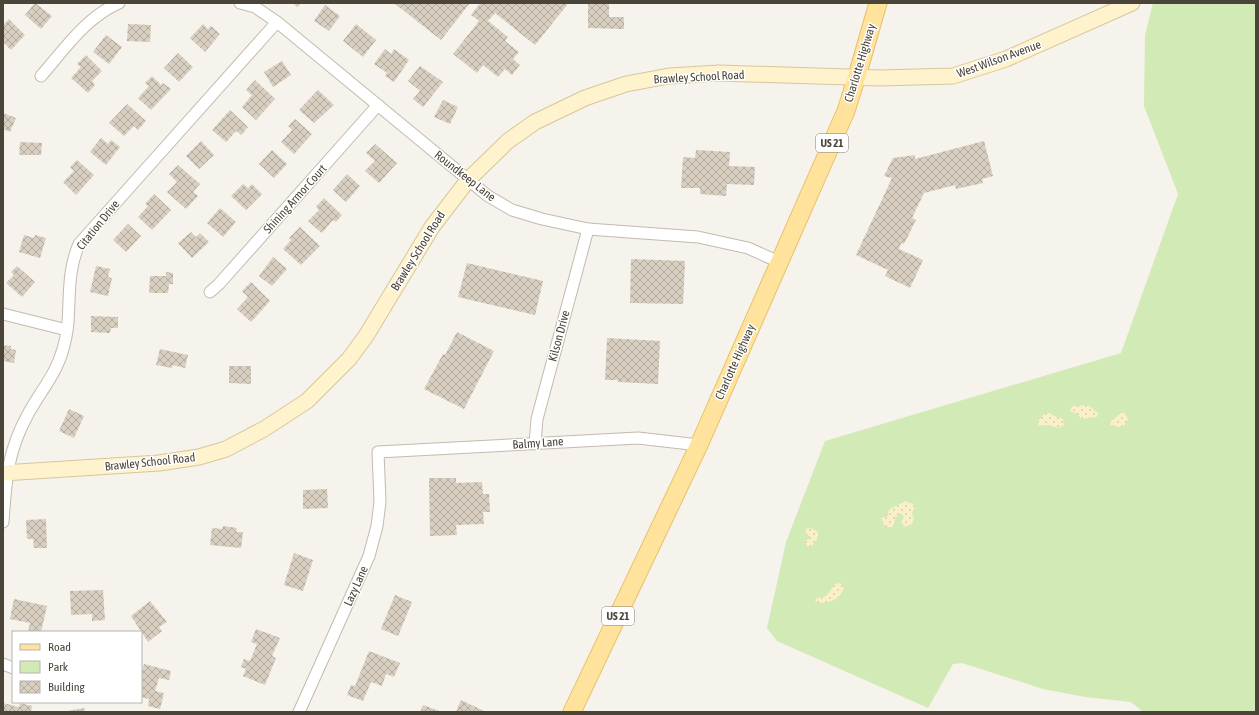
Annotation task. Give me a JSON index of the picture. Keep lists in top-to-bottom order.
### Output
{
  "streets": {
    "main road": [
      "West Wilson Avenue",
      "Charlotte Highway",
      "Brawley School Road",
      "US 21"
    ],
    "street": [
      "Roundkeep Lane",
      "Shining Armor Court",
      "Citation Drive",
      "Kilson Drive",
      "Balmy Lane",
      "Lazy Lane"
    ]
  },
  "crossings": [
    ["West Wilson Avenue", "Charlotte Highway"],
    ["West Wilson Avenue", "Brawley School Road"],
    ["Charlotte Highway", "Brawley School Road"],
    ["Charlotte Highway", "Roundkeep Lane"],
    ["Charlotte Highway", "Balmy Lane"],
    ["Brawley School Road", "Roundkeep Lane"],
    ["Brawley School Road", "Citation Drive"],
    ["Roundkeep Lane", "Shining Armor Court"],
    ["Roundkeep Lane", "Citation Drive"],
    ["Roundkeep Lane", "Kilson Drive"],
    ["Kilson Drive", "Balmy Lane"],
    ["Balmy Lane", "Lazy Lane"]
  ],
  "legend": ["Road", "Park", "Building"]
}
